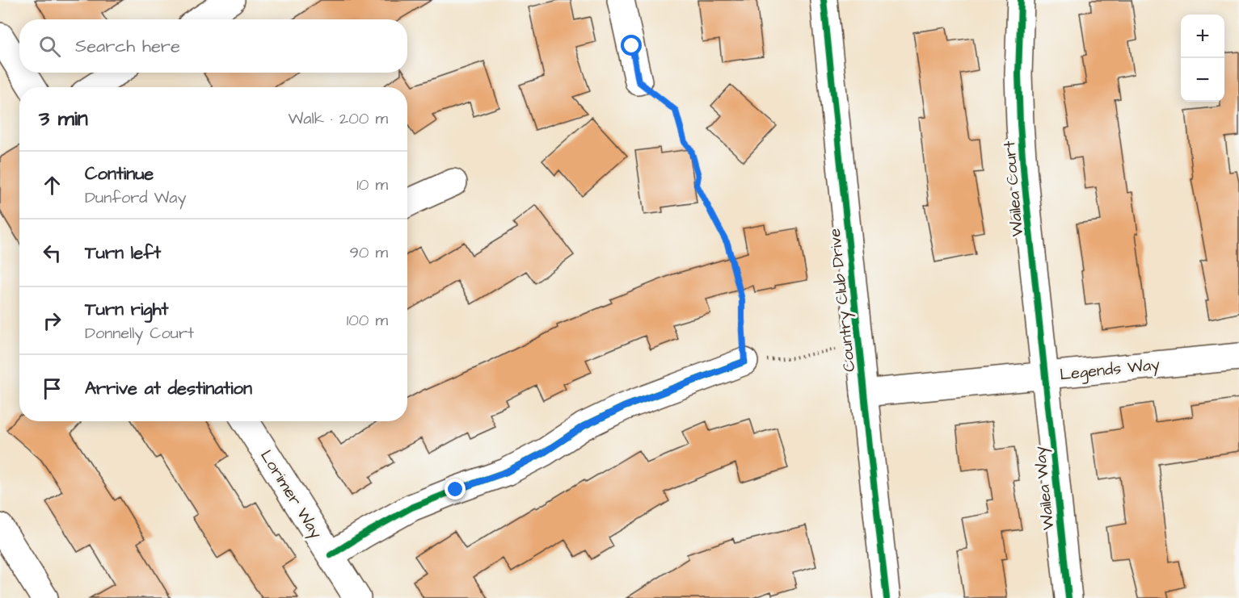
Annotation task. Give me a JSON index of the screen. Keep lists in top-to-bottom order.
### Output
{
  "streets": {
    "street": [
      "Wailea Court",
      "Country Club Drive",
      "Legends Way",
      "Wailea Way",
      "Lorimer Way"
    ]
  },
  "crossings": [
    ["Wailea Court", "Legends Way"],
    ["Wailea Court", "Wailea Way"],
    ["Country Club Drive", "Legends Way"],
    ["Legends Way", "Wailea Way"]
  ],
  "page": {
    "map_buttons": ["+", "−"],
    "search": "Search here",
    "heading": ["3 min", "Walk · 200 m"],
    "list": [
      ["Continue", "Dunford Way", "10 m"],
      ["Turn left", "90 m"],
      ["Turn right", "Donnelly Court", "100 m"],
      "Arrive at destination"
    ]
  }
}
